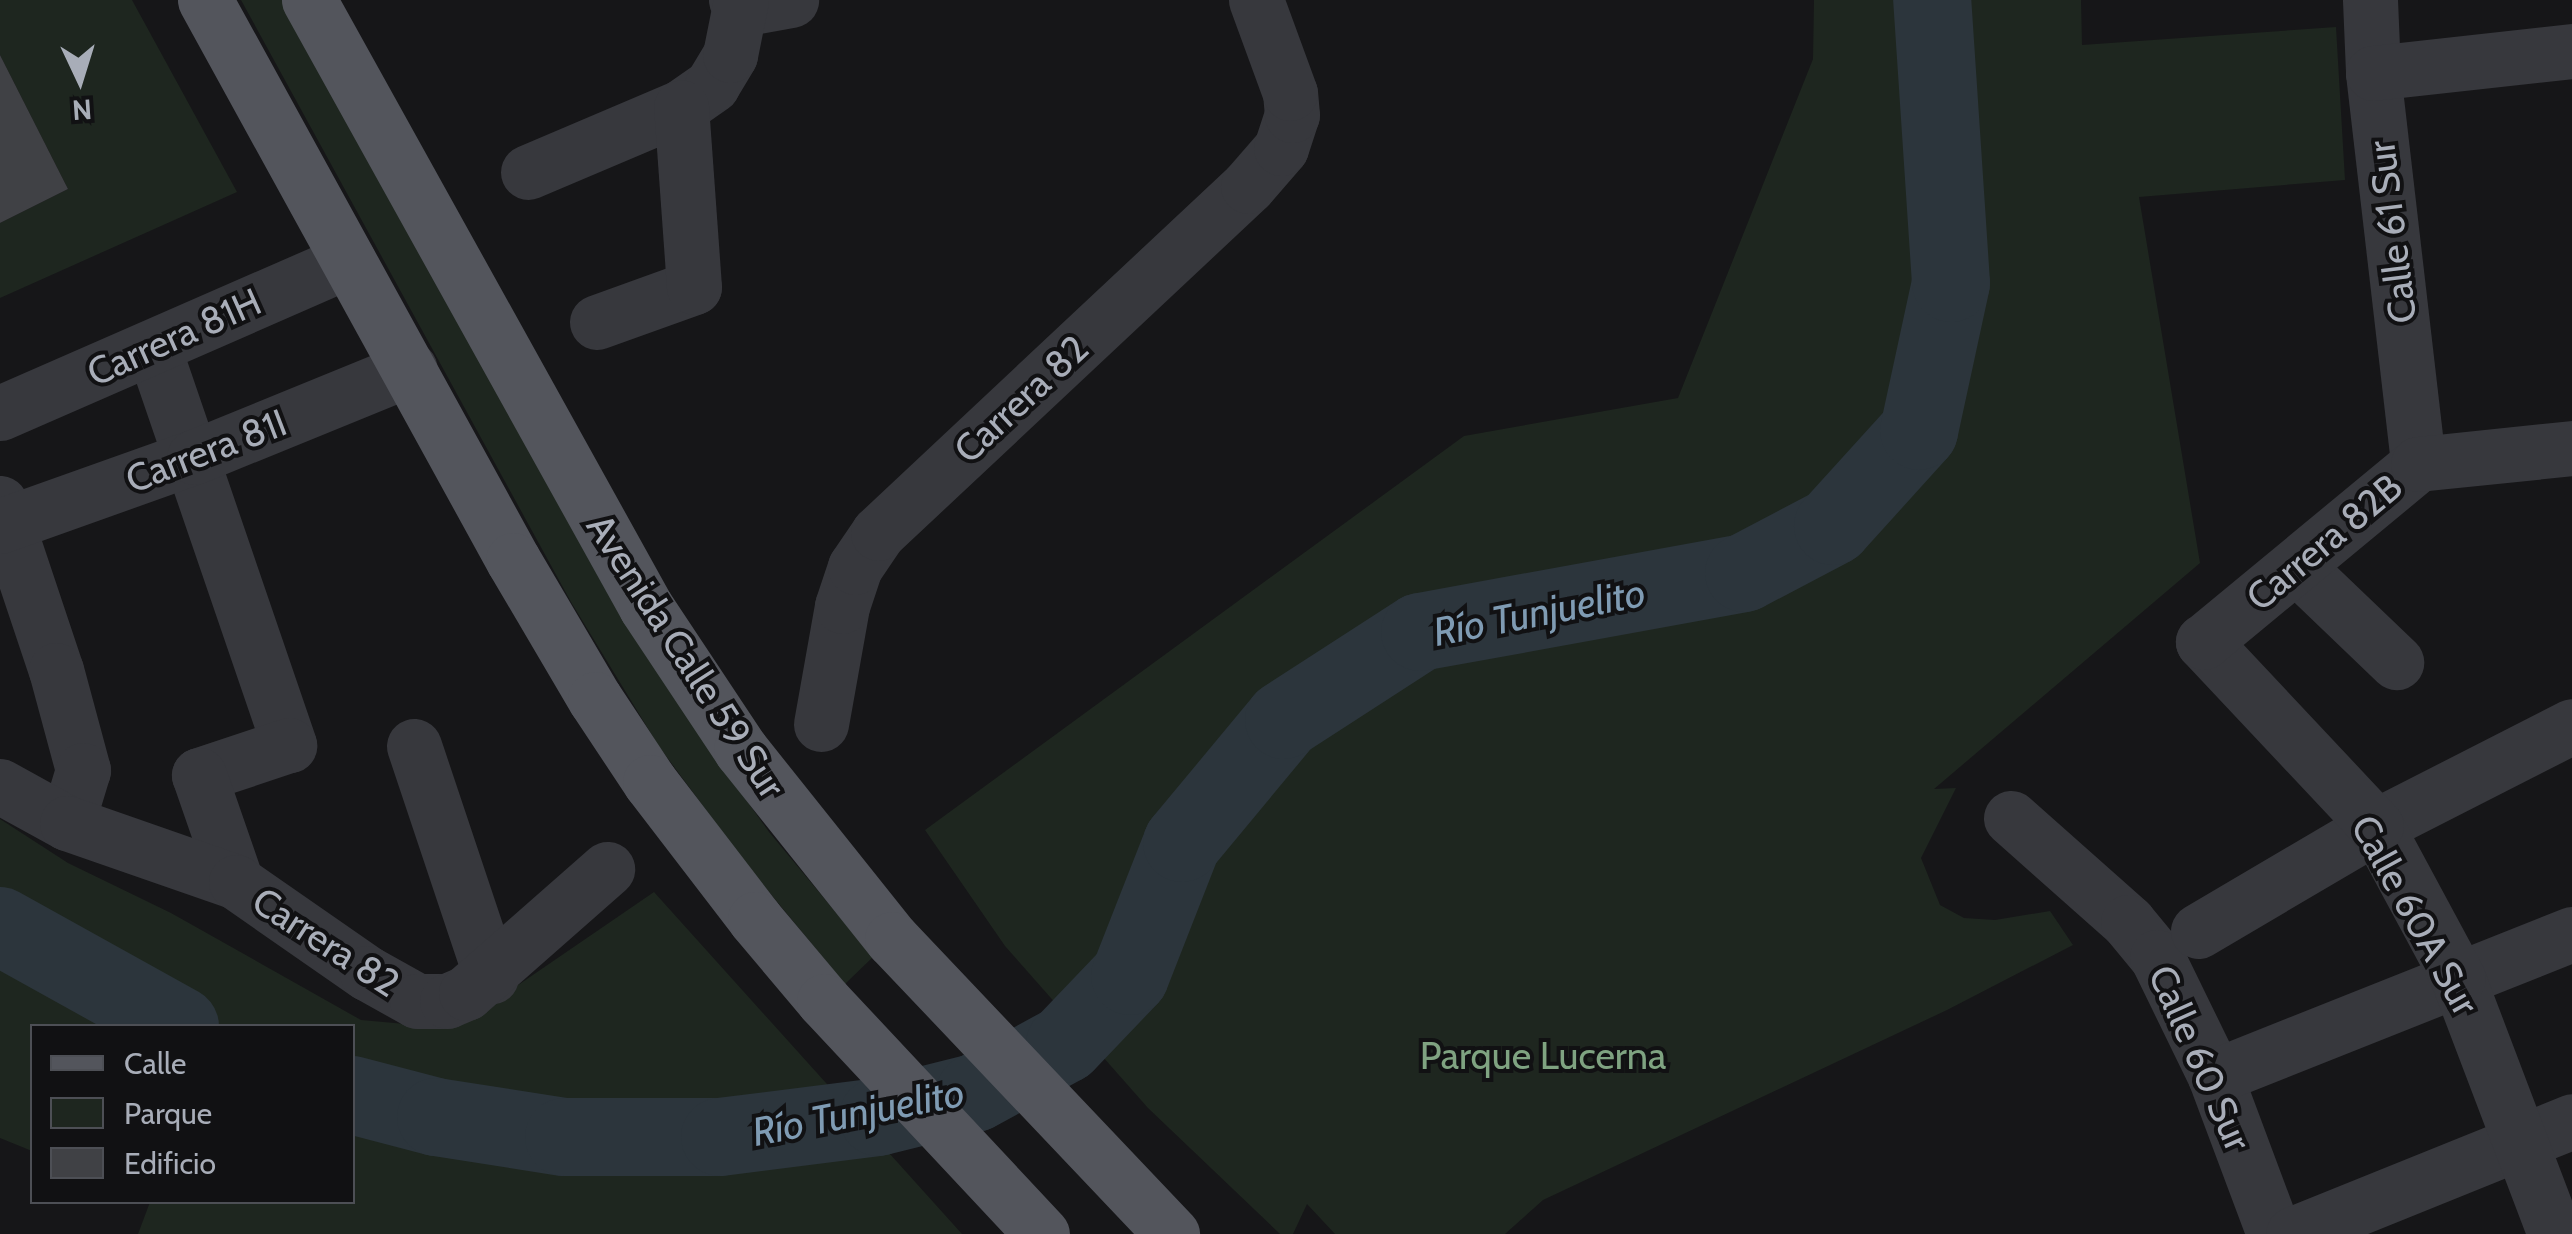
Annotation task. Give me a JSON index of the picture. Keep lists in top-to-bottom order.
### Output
{
  "streets": {
    "main road": ["Avenida Calle 59 Sur"],
    "street": [
      "Calle 61 Sur",
      "Carrera 81H",
      "Carrera 82",
      "Carrera 81I",
      "Carrera 82B",
      "Calle 60A Sur",
      "Calle 60 Sur"
    ]
  },
  "crossings": [
    ["Calle 61 Sur", "Carrera 82B"],
    ["Carrera 82B", "Calle 60A Sur"]
  ],
  "water": ["Río Tunjuelito"],
  "parks": ["Parque Lucerna"],
  "legend": ["Calle", "Parque", "Edificio"],
  "north": "bottom"
}
